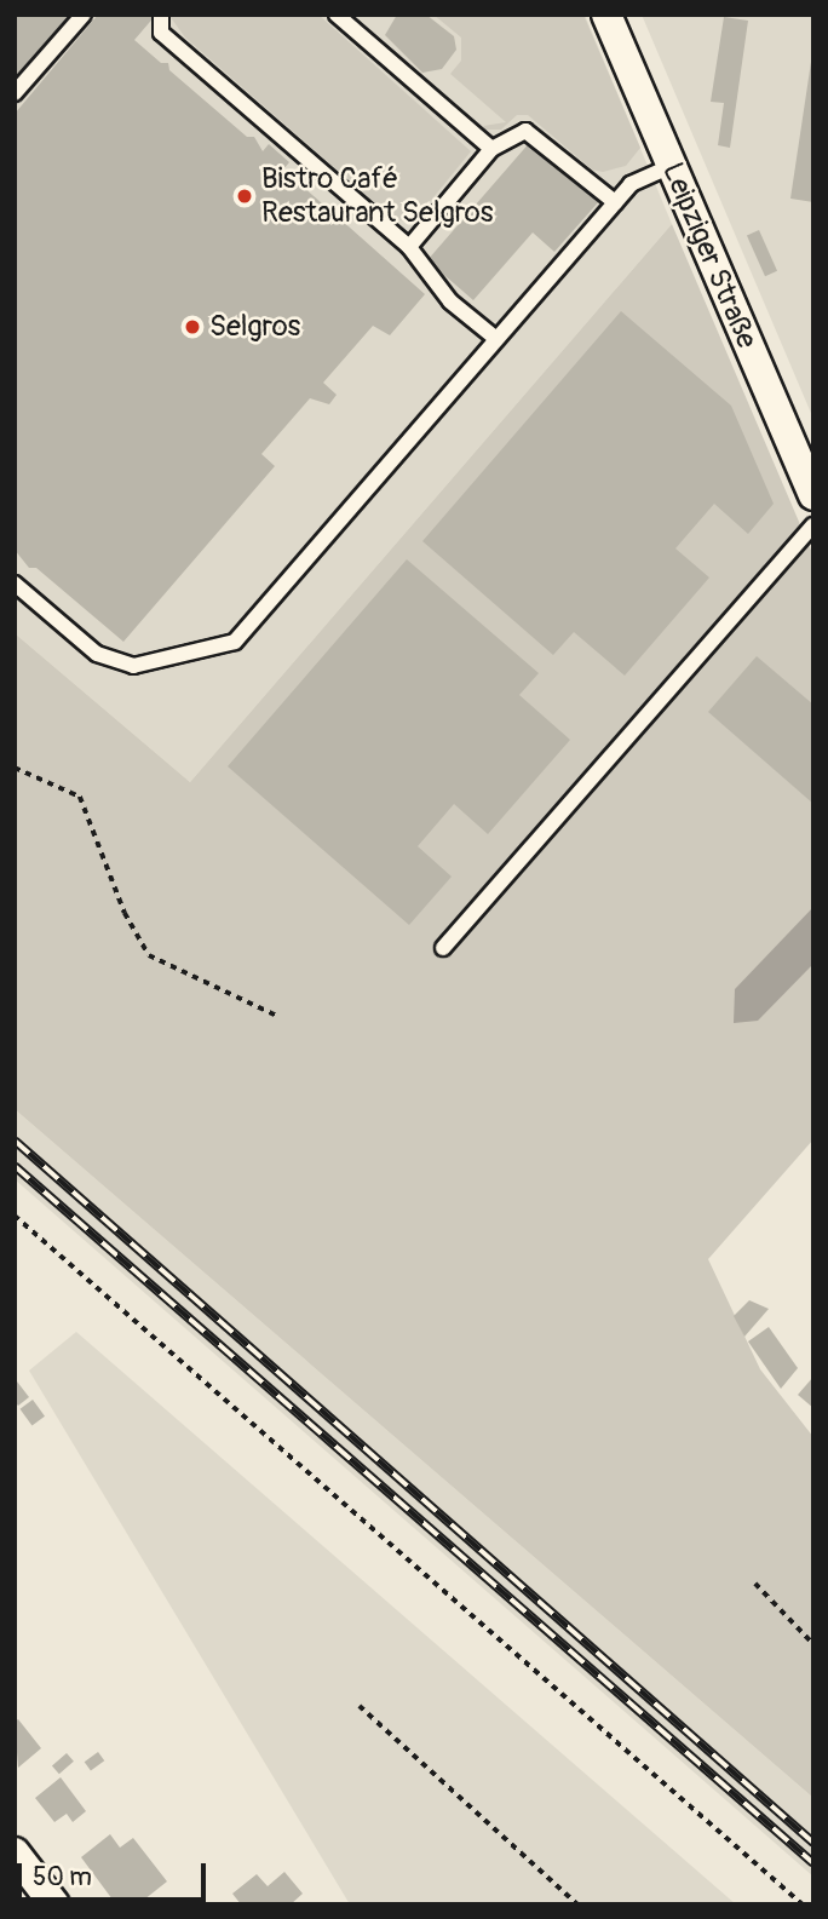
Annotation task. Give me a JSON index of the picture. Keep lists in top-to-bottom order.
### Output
{
  "streets": {
    "street": ["Leipziger Straße"]
  },
  "places": ["Bistro Café Restaurant Selgros", "Selgros"],
  "scale_bar": "50 m"
}
